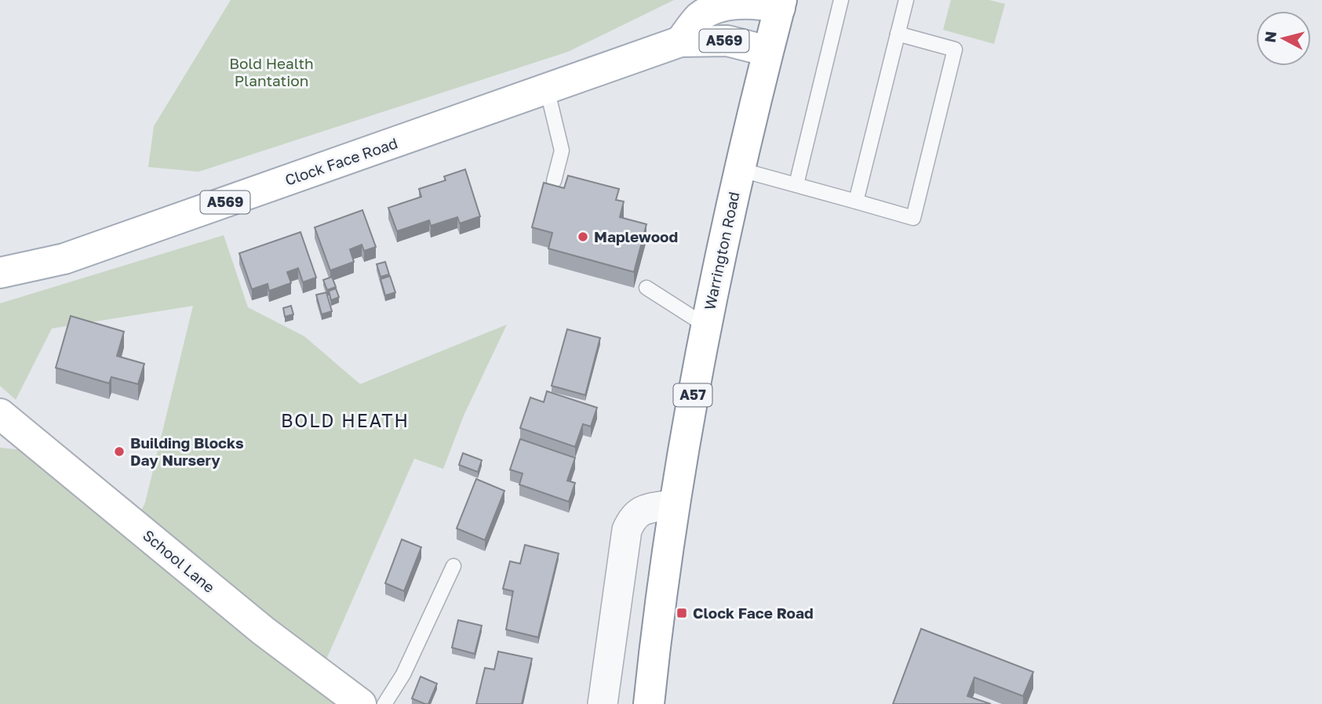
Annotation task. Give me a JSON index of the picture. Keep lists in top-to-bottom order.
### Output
{
  "streets": {
    "main road": [
      "A569",
      "Clock Face Road",
      "Warrington Road",
      "A57",
      "School Lane"
    ]
  },
  "crossings": [
    ["A569", "Clock Face Road"],
    ["A569", "Warrington Road"],
    ["Clock Face Road", "Warrington Road"]
  ],
  "districts": ["BOLD HEATH"],
  "parks": ["Bold Health Plantation"],
  "places": {
    "other": ["Maplewood", "Building Blocks Day Nursery"],
    "transit": ["Clock Face Road"]
  },
  "north": "left"
}
